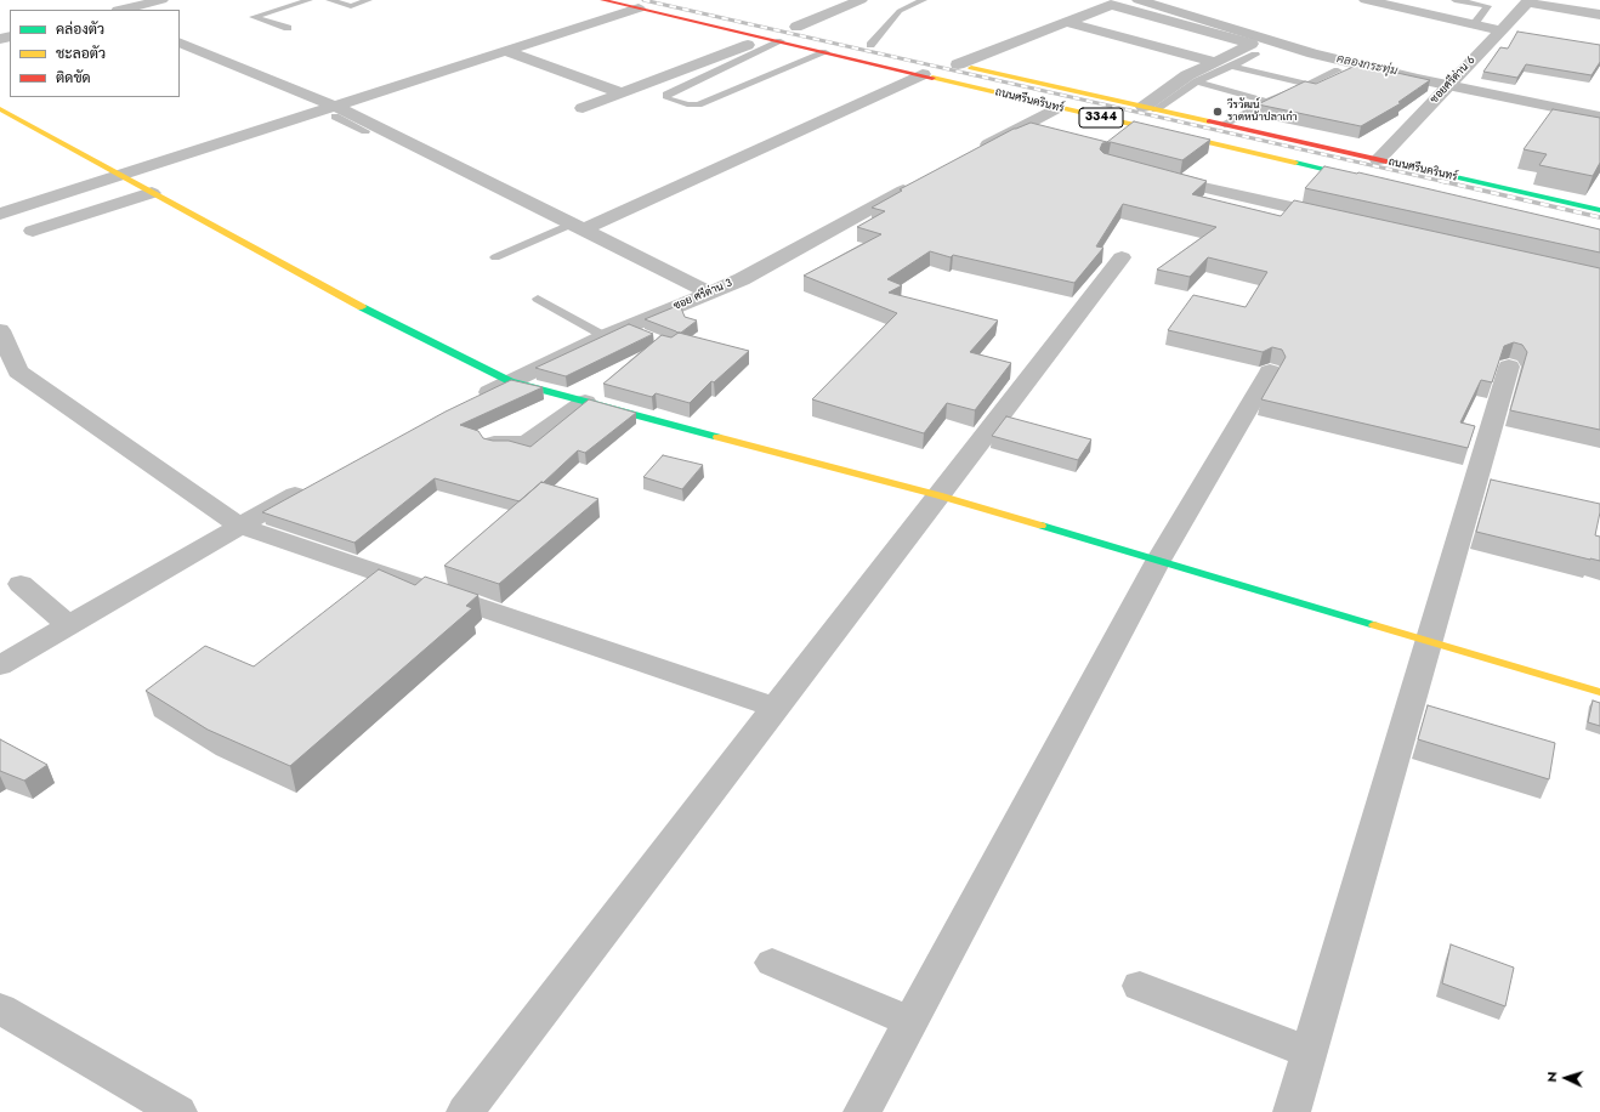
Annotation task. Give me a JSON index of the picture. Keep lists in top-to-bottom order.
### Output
{
  "streets": {
    "main road": ["ถนนศรีนครินทร์", "3344"],
    "street": ["ซอยศรีด่าน 6", "ซอย ศรีด่าน 3"]
  },
  "crossings": [
    ["ซอยศรีด่าน 6", "ถนนศรีนครินทร์"]
  ],
  "water": ["คลองกระทุ่ม"],
  "places": ["วีรวัฒน์ ราดหน้าปลาเก๋า"],
  "legend": ["คล่องตัว", "ชะลอตัว", "ติดขัด"],
  "north": "left"
}
